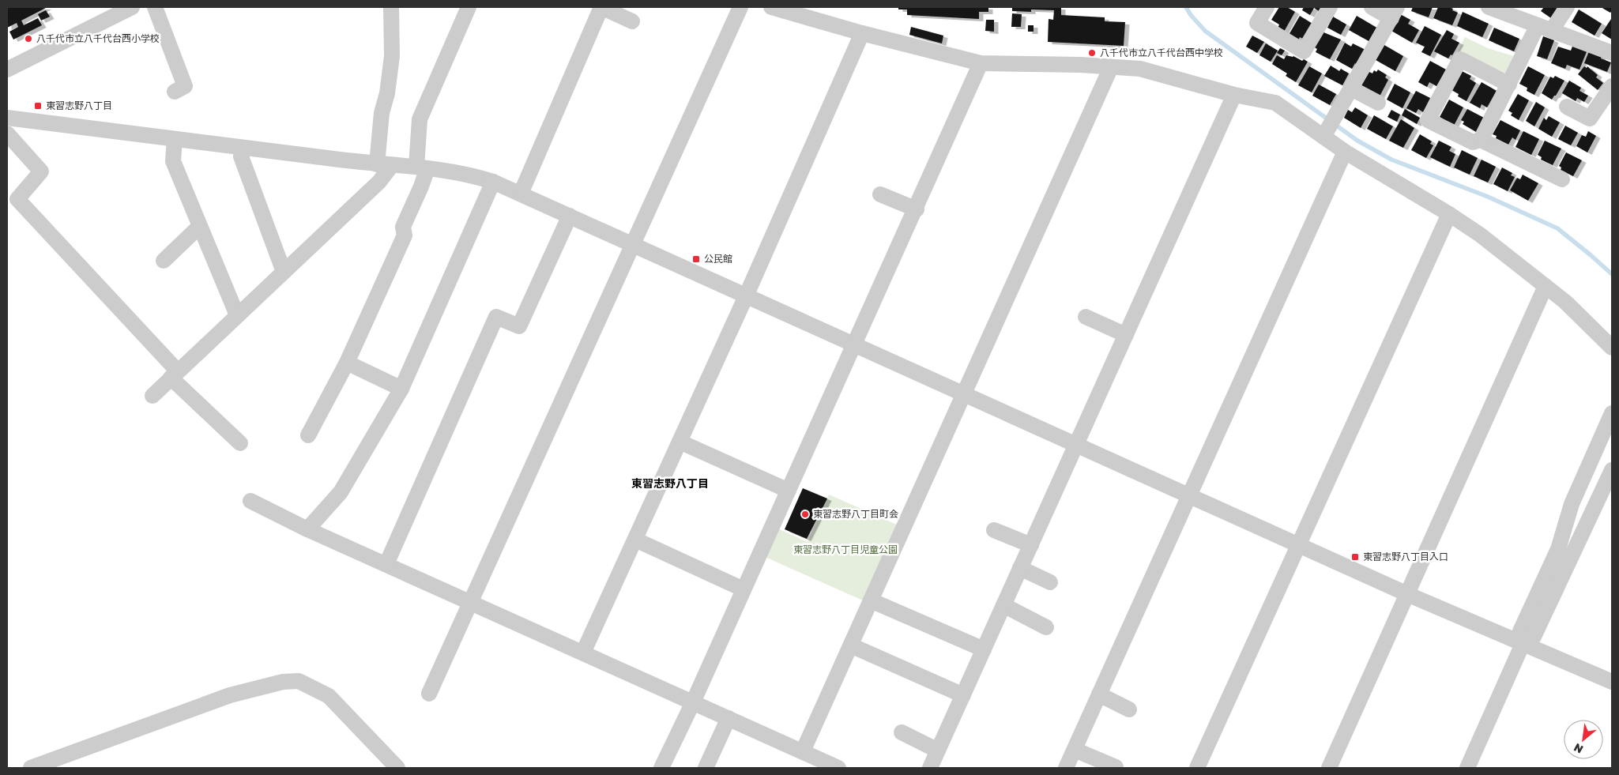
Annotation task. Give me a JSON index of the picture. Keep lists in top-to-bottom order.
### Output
{
  "districts": ["東習志野八丁目"],
  "parks": ["東習志野八丁目児童公園"],
  "places": {
    "other": ["八千代市立八千代台西小学校", "八千代市立八千代台西中学校", "東習志野八丁目町会"],
    "transit": ["東習志野八丁目", "公民館", "東習志野八丁目入口"]
  },
  "north": "bottom left"
}
